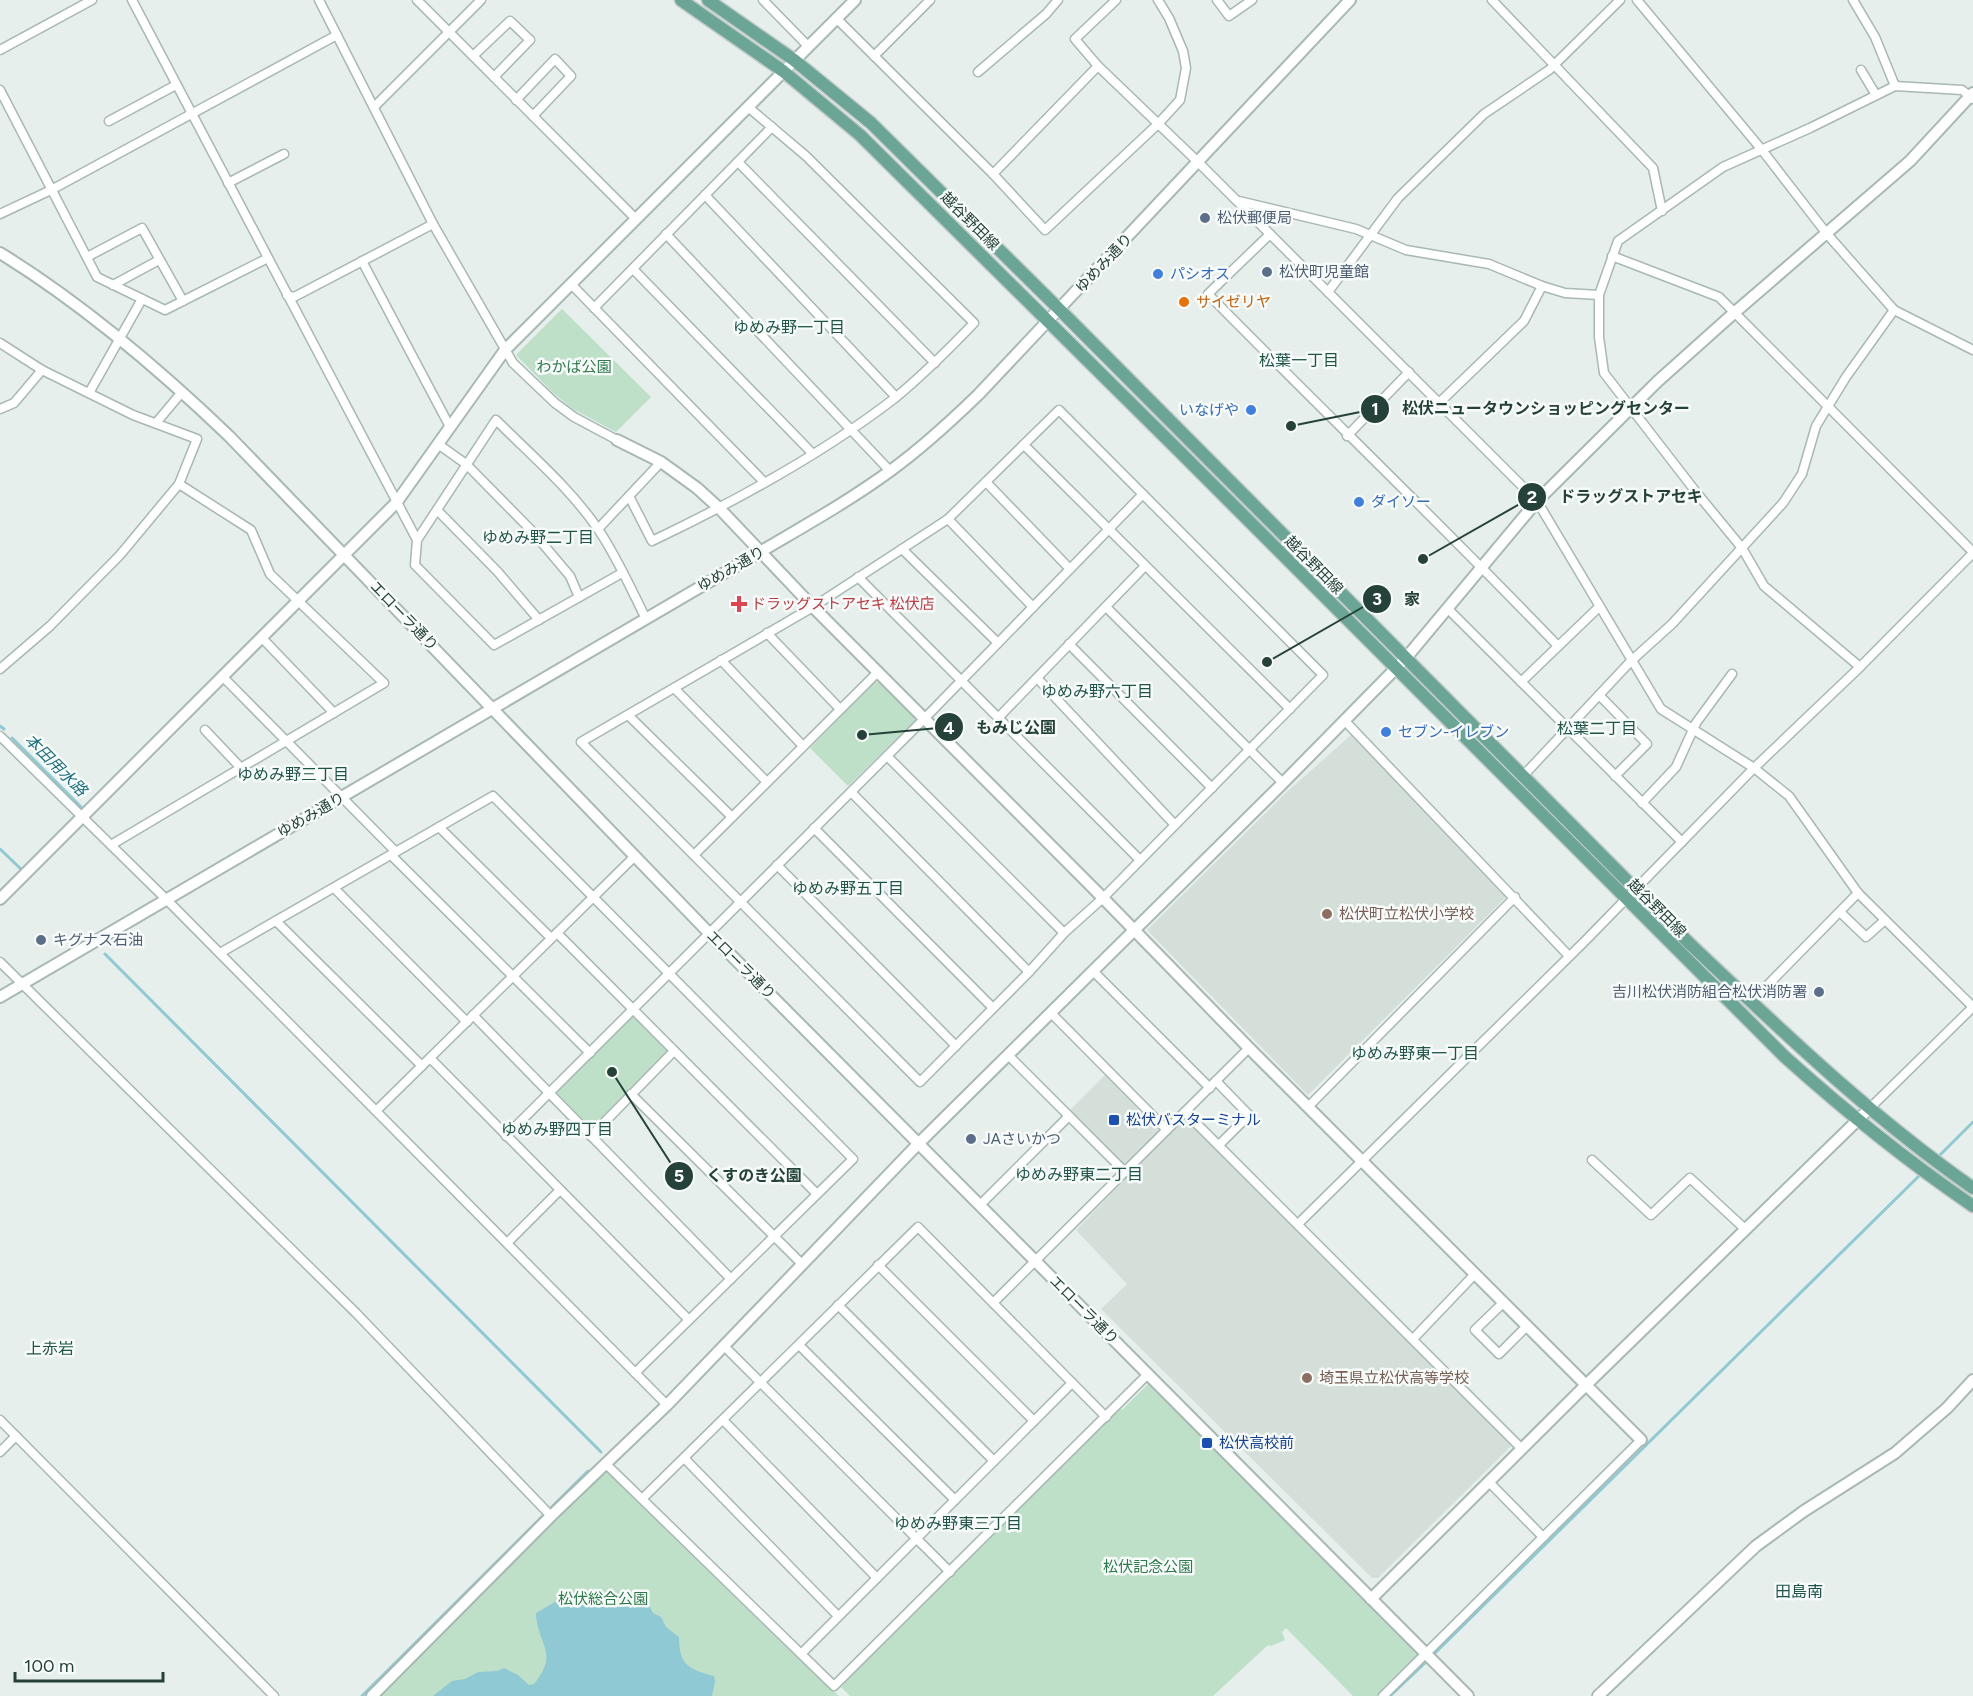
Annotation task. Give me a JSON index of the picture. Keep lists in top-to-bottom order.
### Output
{
  "streets": {
    "main road": ["越谷野田線"],
    "street": ["ゆめみ通り", "エローラ通り"]
  },
  "crossings": [
    ["越谷野田線", "ゆめみ通り"],
    ["ゆめみ通り", "エローラ通り"]
  ],
  "districts": [
    "ゆめみ野一丁目",
    "松葉一丁目",
    "ゆめみ野二丁目",
    "ゆめみ野六丁目",
    "松葉二丁目",
    "ゆめみ野三丁目",
    "ゆめみ野五丁目",
    "ゆめみ野東一丁目",
    "ゆめみ野四丁目",
    "ゆめみ野東二丁目",
    "上赤岩",
    "ゆめみ野東三丁目",
    "田島南"
  ],
  "water": ["本田用水路"],
  "parks": ["わかば公園", "松伏記念公園", "松伏総合公園"],
  "places": {
    "other": [
      "松伏郵便局",
      "松伏町児童館",
      "パシオス",
      "サイゼリヤ",
      "いなげや",
      "松伏ニュータウンショッピングセンター",
      "ダイソー",
      "ドラッグストアセキ",
      "家",
      "セブン-イレブン",
      "もみじ公園",
      "松伏町立松伏小学校",
      "キグナス石油",
      "吉川松伏消防組合松伏消防署",
      "くすのき公園",
      "JAさいかつ",
      "埼玉県立松伏高等学校"
    ],
    "health": ["ドラッグストアセキ 松伏店"],
    "transit": ["松伏バスターミナル", "松伏高校前"]
  },
  "scale_bar": "100 m"
}
